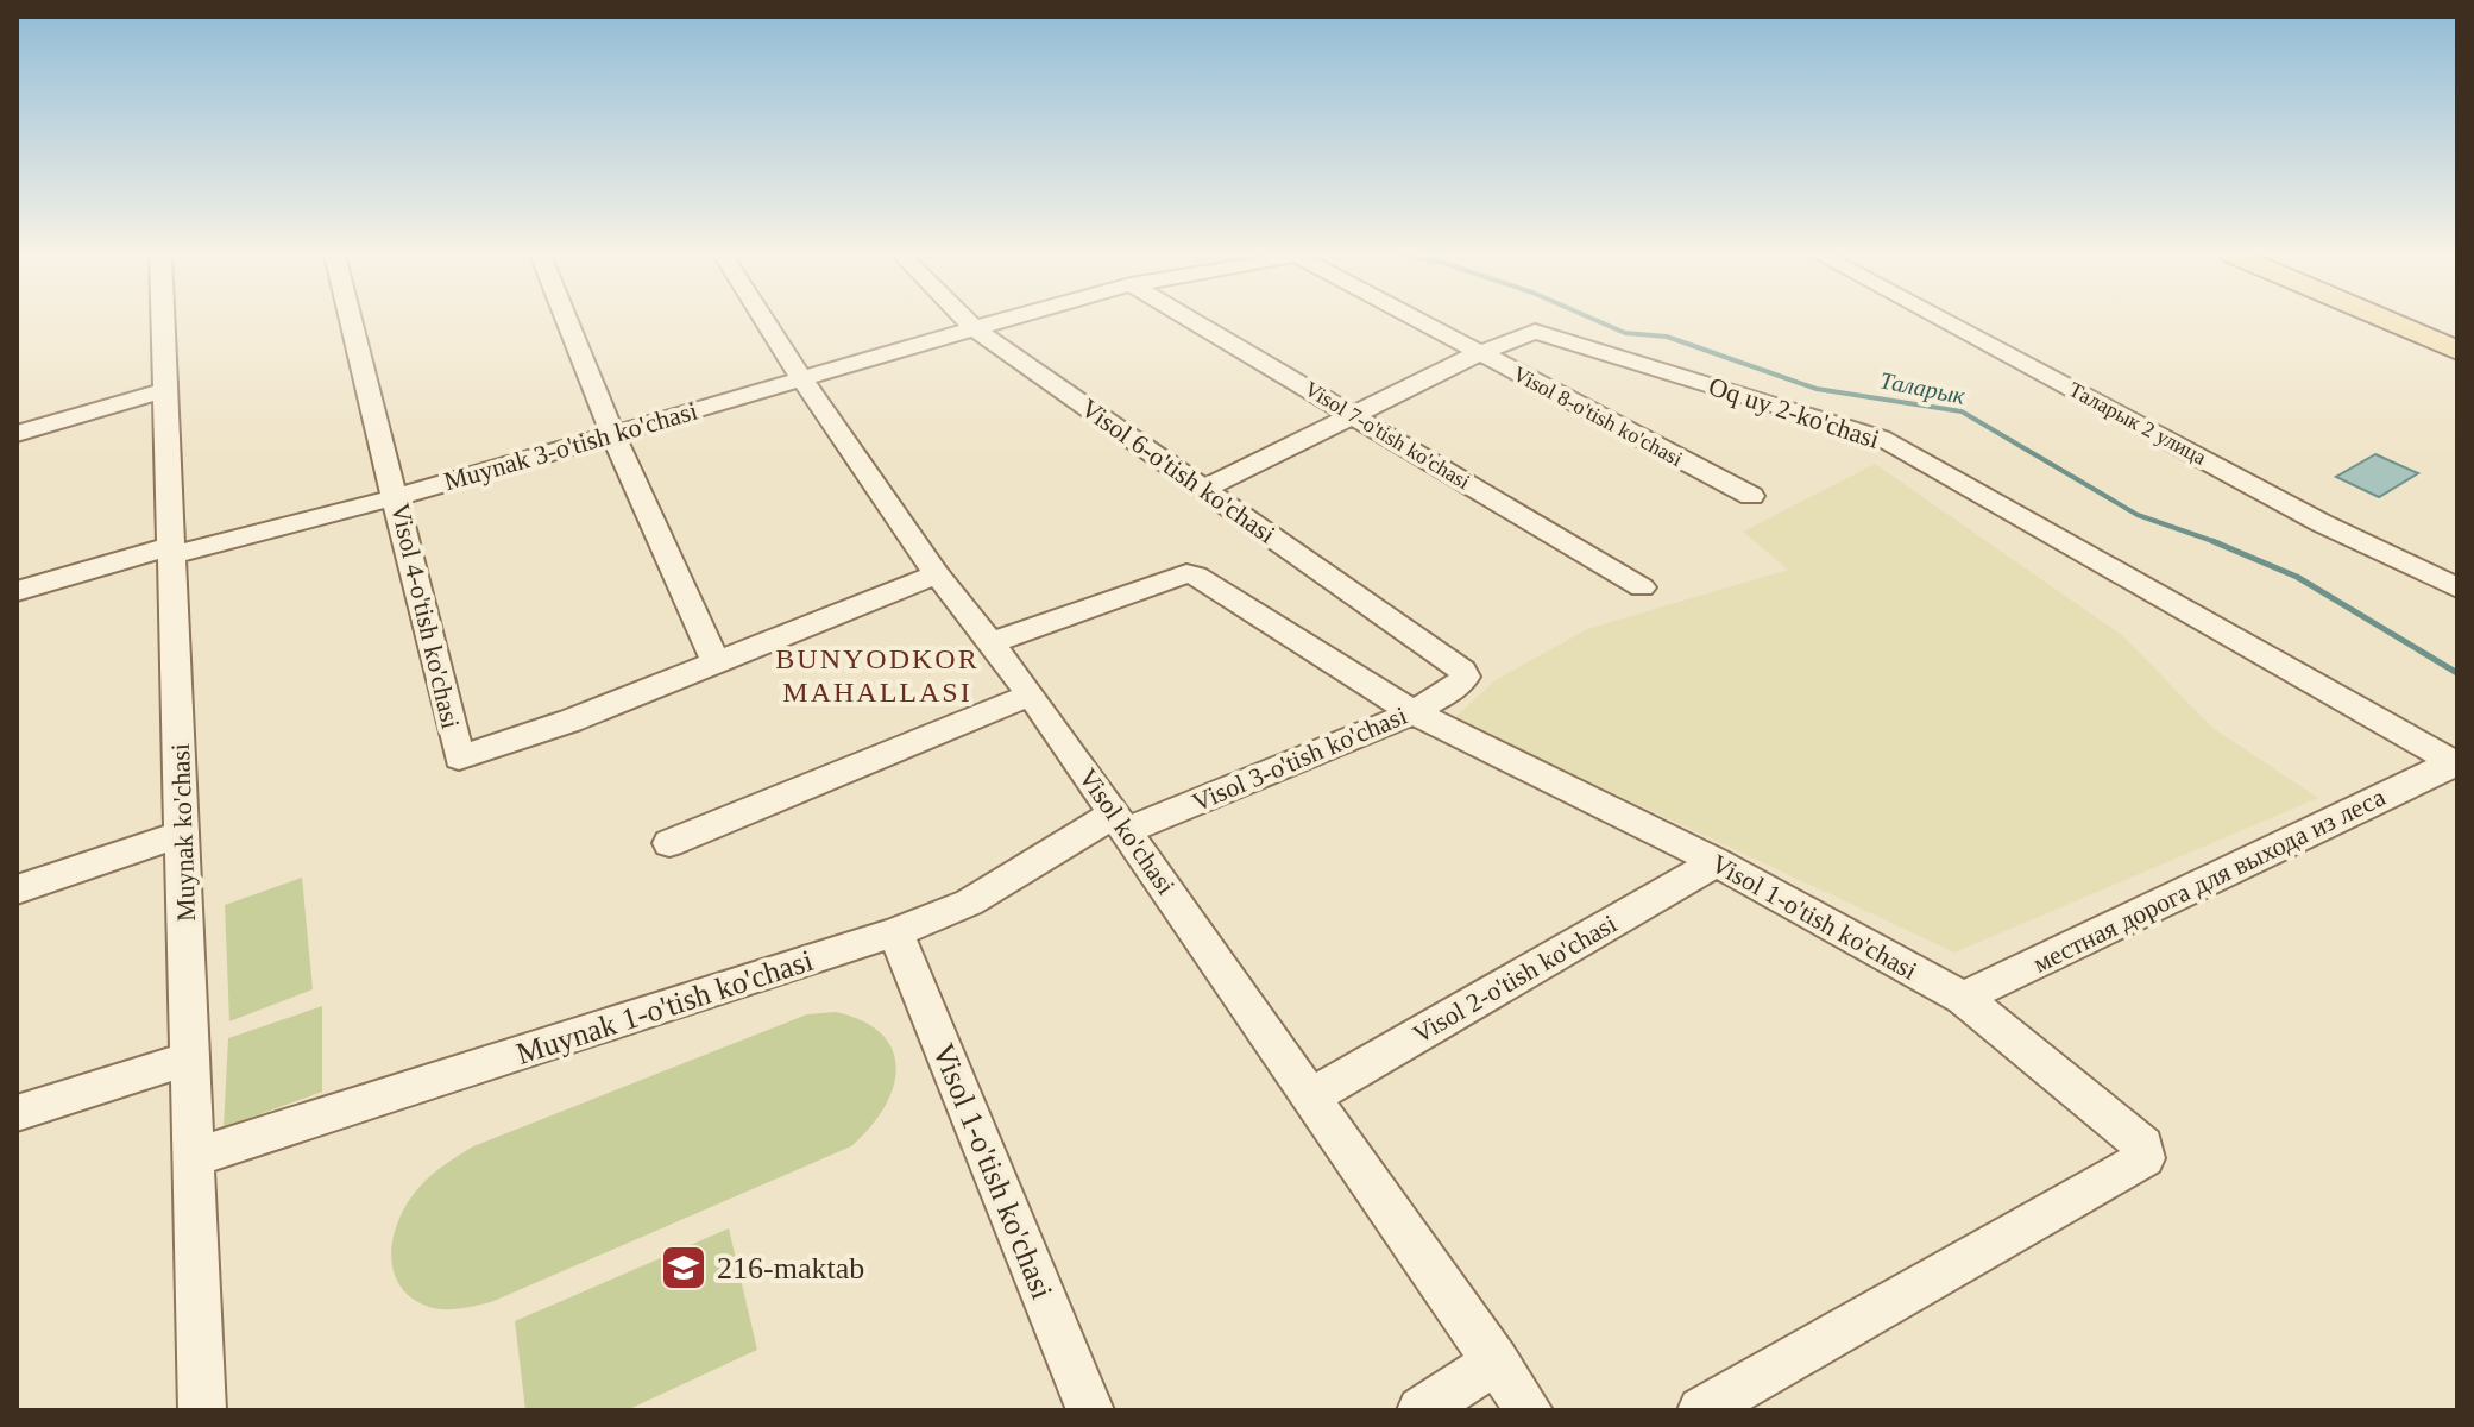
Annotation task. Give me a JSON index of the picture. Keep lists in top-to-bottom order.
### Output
{
  "streets": {
    "street": [
      "Oq uy 2-ko'chasi",
      "Visol 8-o'tish ko'chasi",
      "Таларык 2 улица",
      "Visol 7-o'tish ko'chasi",
      "Muynak 3-o'tish ko'chasi",
      "Visol 6-o'tish ko'chasi",
      "Visol 4-o'tish ko'chasi",
      "Visol 3-o'tish ko'chasi",
      "Visol ko'chasi",
      "Muynak ko'chasi",
      "местная дорога для выхода из леса",
      "Visol 1-o'tish ko'chasi",
      "Visol 2-o'tish ko'chasi",
      "Muynak 1-o'tish ko'chasi"
    ]
  },
  "crossings": [
    ["Oq uy 2-ko'chasi", "Visol 8-o'tish ko'chasi"],
    ["Oq uy 2-ko'chasi", "Visol 7-o'tish ko'chasi"],
    ["Oq uy 2-ko'chasi", "Visol 6-o'tish ko'chasi"],
    ["Oq uy 2-ko'chasi", "местная дорога для выхода из леса"],
    ["Muynak 3-o'tish ko'chasi", "Visol 6-o'tish ko'chasi"],
    ["Muynak 3-o'tish ko'chasi", "Visol 4-o'tish ko'chasi"],
    ["Muynak 3-o'tish ko'chasi", "Visol ko'chasi"],
    ["Muynak 3-o'tish ko'chasi", "Muynak ko'chasi"],
    ["Visol 6-o'tish ko'chasi", "Visol 3-o'tish ko'chasi"],
    ["Visol 4-o'tish ko'chasi", "Visol ko'chasi"],
    ["Visol 3-o'tish ko'chasi", "Visol ko'chasi"],
    ["Visol 3-o'tish ko'chasi", "Visol 1-o'tish ko'chasi"],
    ["Visol 3-o'tish ko'chasi", "Muynak 1-o'tish ko'chasi"],
    ["Visol ko'chasi", "Visol 1-o'tish ko'chasi"],
    ["Visol ko'chasi", "Visol 2-o'tish ko'chasi"],
    ["Visol ko'chasi", "Muynak 1-o'tish ko'chasi"],
    ["Muynak ko'chasi", "Muynak 1-o'tish ko'chasi"],
    ["местная дорога для выхода из леса", "Visol 1-o'tish ko'chasi"],
    ["Visol 1-o'tish ko'chasi", "Visol 2-o'tish ko'chasi"],
    ["Visol 1-o'tish ko'chasi", "Muynak 1-o'tish ko'chasi"]
  ],
  "districts": ["BUNYODKOR MAHALLASI"],
  "water": ["Таларык"],
  "places": {
    "school or university": ["216-maktab"]
  }
}
